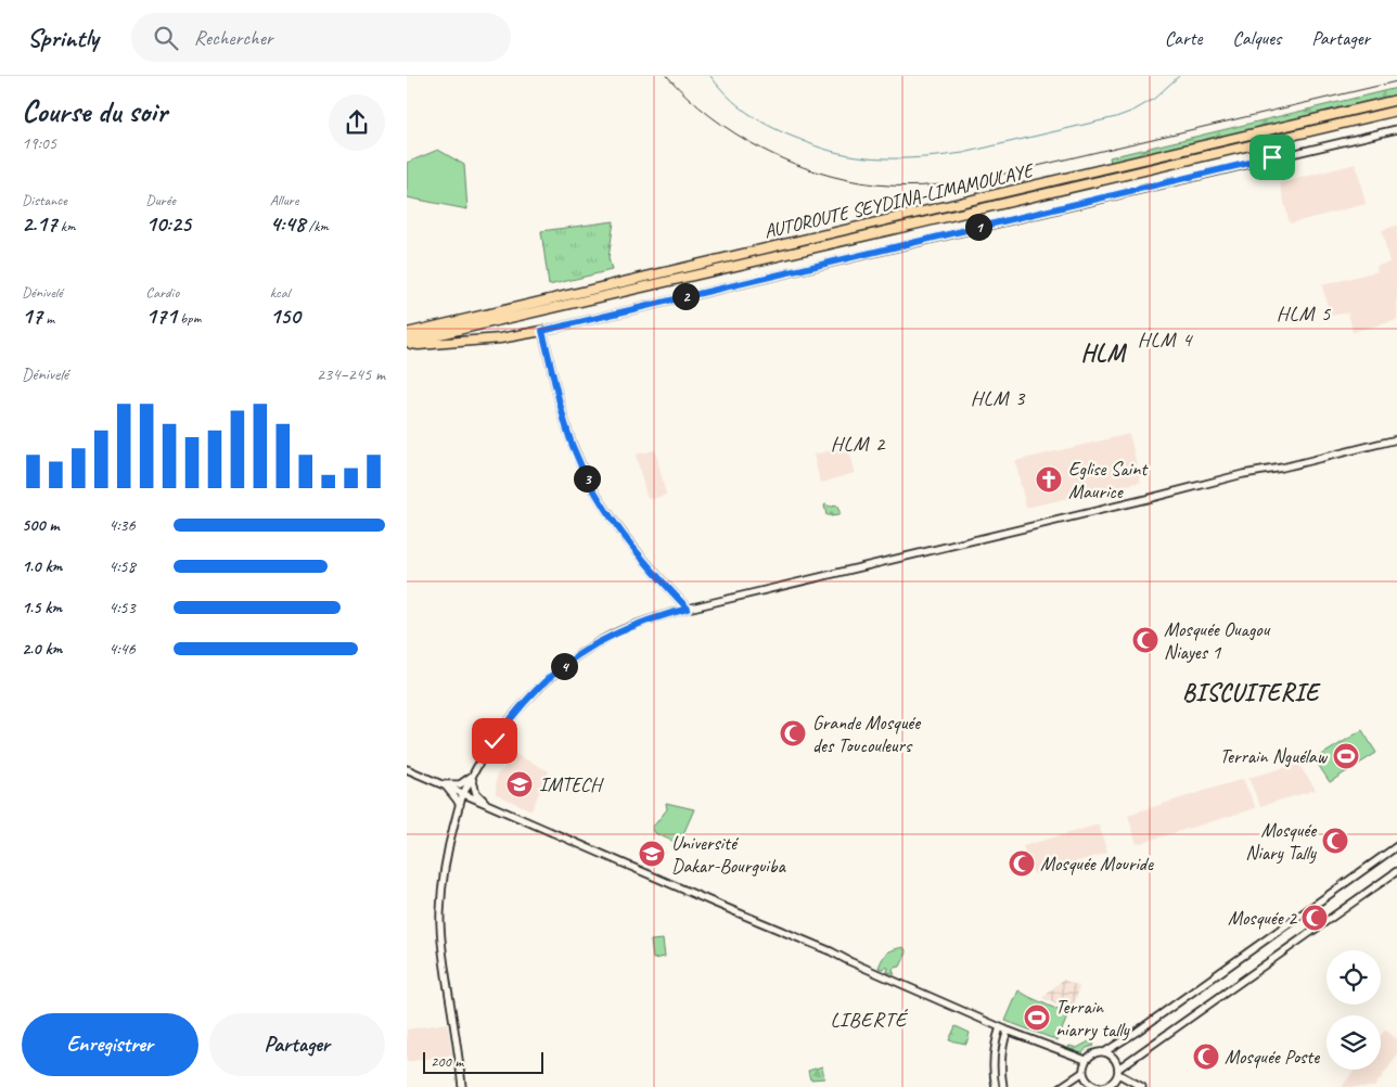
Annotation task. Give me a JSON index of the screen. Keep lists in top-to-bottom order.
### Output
{
  "streets": {
    "highway": ["AUTOROUTE SEYDINA-LIMAMOULAYE"]
  },
  "districts": [
    "HLM 5",
    "HLM 4",
    "HLM",
    "HLM 3",
    "HLM 2",
    "BISCUITERIE",
    "LIBERTÉ"
  ],
  "places": {
    "church": ["Eglise Saint Maurice"],
    "mosque": [
      "Mosquée Ouagou Niayes 1",
      "Grande Mosquée des Toucouleurs",
      "Mosquée Niary Tally",
      "Mosquée Mouride",
      "Mosquée 2",
      "Mosquée Poste"
    ],
    "sports": ["Terrain Nguélaw", "Terrain niarry tally"],
    "school or university": ["IMTECH", "Université Dakar-Bourguiba"]
  },
  "scale_bar": "200 m",
  "page": {
    "header": "Sprintly",
    "search": "Rechercher",
    "nav": ["Carte", "Calques", "Partager"],
    "heading": ["Course du soir", "19:05"],
    "stats": [
      ["Distance", "2.17 km"],
      ["Durée", "10:25"],
      ["Allure", "4:48 /km"],
      ["Dénivelé", "17 m"],
      ["Cardio", "171 bpm"],
      ["kcal", "150"]
    ],
    "pins": [
      "1",
      "2",
      "3",
      "4"
    ],
    "chart": ["Dénivelé", "234–245 m"],
    "list": [
      {
        "name": "500 m",
        "note": "4:36"
      },
      {
        "name": "1.0 km",
        "note": "4:58"
      },
      {
        "name": "1.5 km",
        "note": "4:53"
      },
      {
        "name": "2.0 km",
        "note": "4:46"
      }
    ],
    "buttons": ["Enregistrer", "Partager"],
    "scale": "200 m"
  }
}
